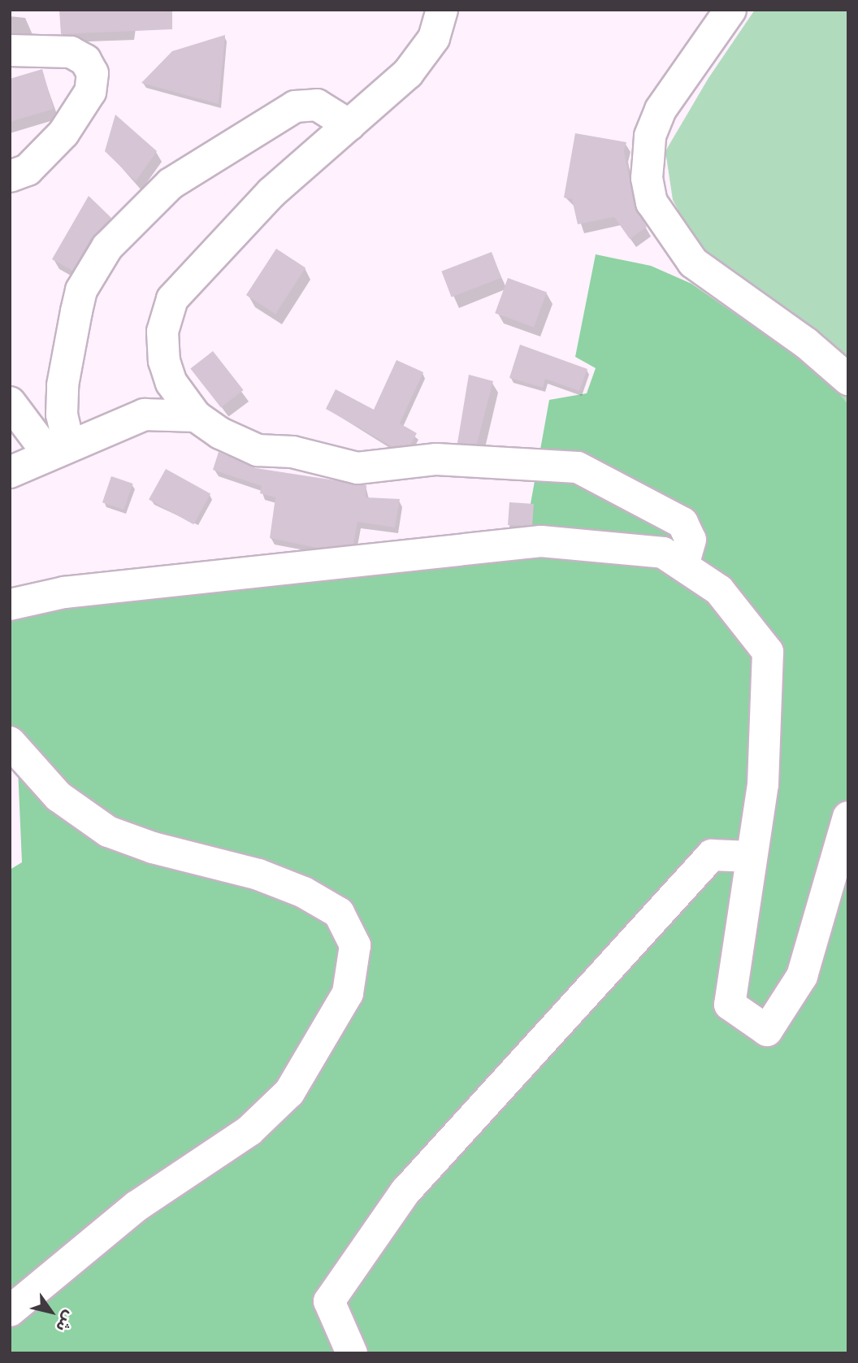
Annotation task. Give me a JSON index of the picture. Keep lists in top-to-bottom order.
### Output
{
  "north": "bottom right"
}
